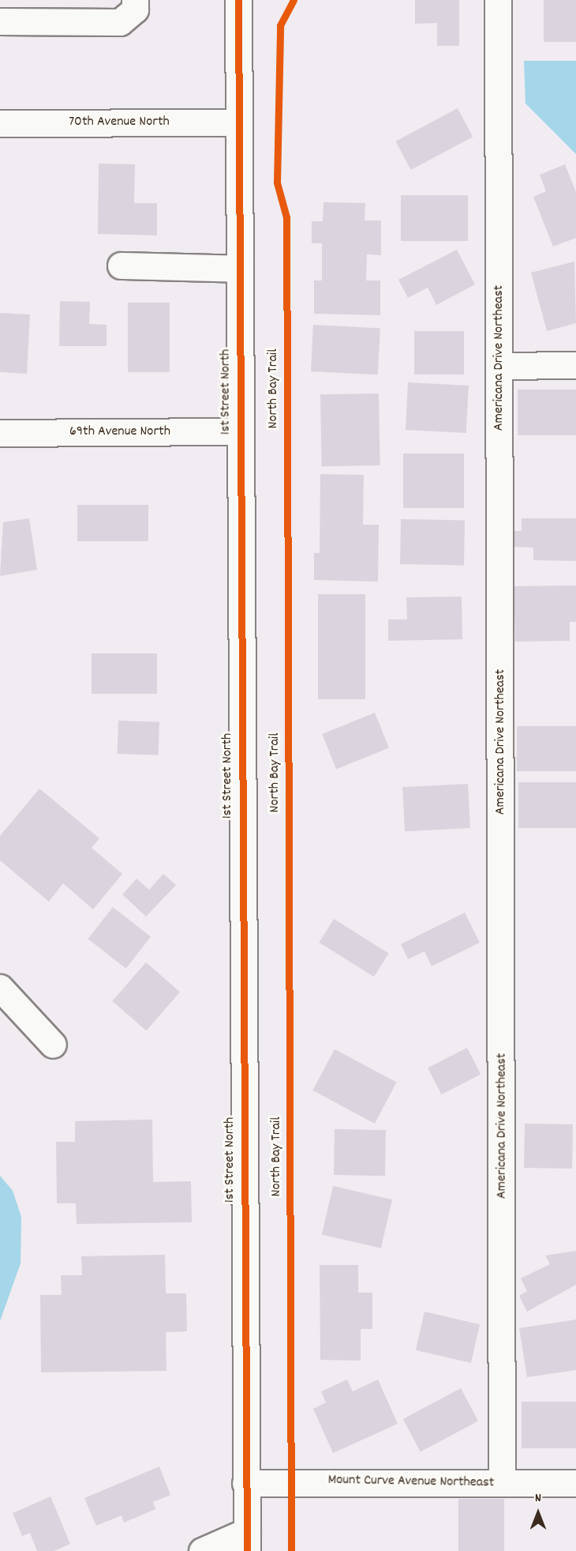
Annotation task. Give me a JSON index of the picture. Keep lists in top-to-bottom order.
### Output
{
  "streets": {
    "street": [
      "70th Avenue North",
      "Americana Drive Northeast",
      "1st Street North",
      "69th Avenue North",
      "Mount Curve Avenue Northeast"
    ],
    "cycle path": ["North Bay Trail"]
  },
  "crossings": [
    ["70th Avenue North", "1st Street North"],
    ["Americana Drive Northeast", "Mount Curve Avenue Northeast"],
    ["1st Street North", "69th Avenue North"],
    ["1st Street North", "Mount Curve Avenue Northeast"]
  ],
  "north": "top"
}
